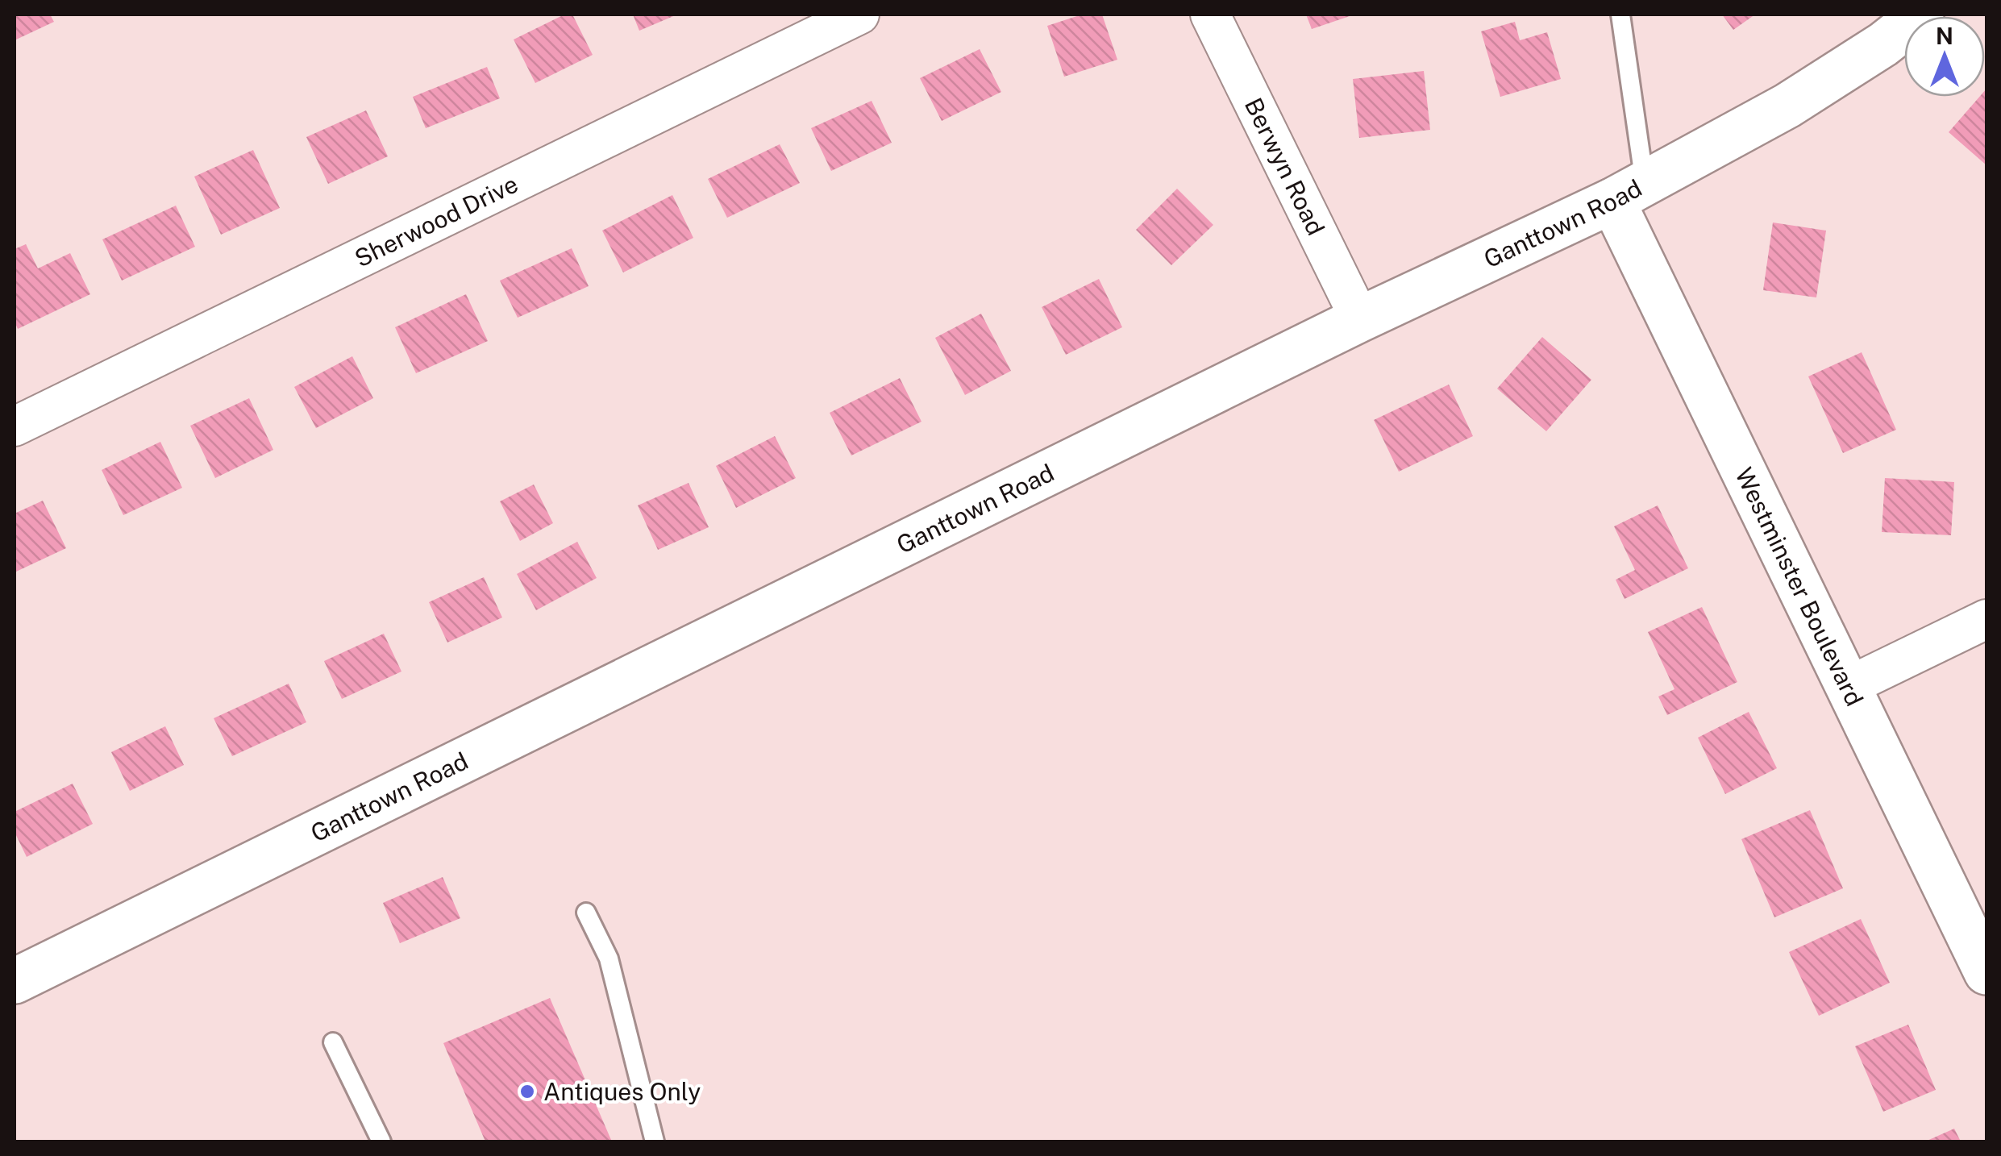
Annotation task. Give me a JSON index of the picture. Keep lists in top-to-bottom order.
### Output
{
  "streets": {
    "street": [
      "Berwyn Road",
      "Sherwood Drive",
      "Ganttown Road",
      "Westminster Boulevard"
    ]
  },
  "crossings": [
    ["Berwyn Road", "Ganttown Road"],
    ["Ganttown Road", "Westminster Boulevard"]
  ],
  "places": ["Antiques Only"],
  "north": "top"
}
